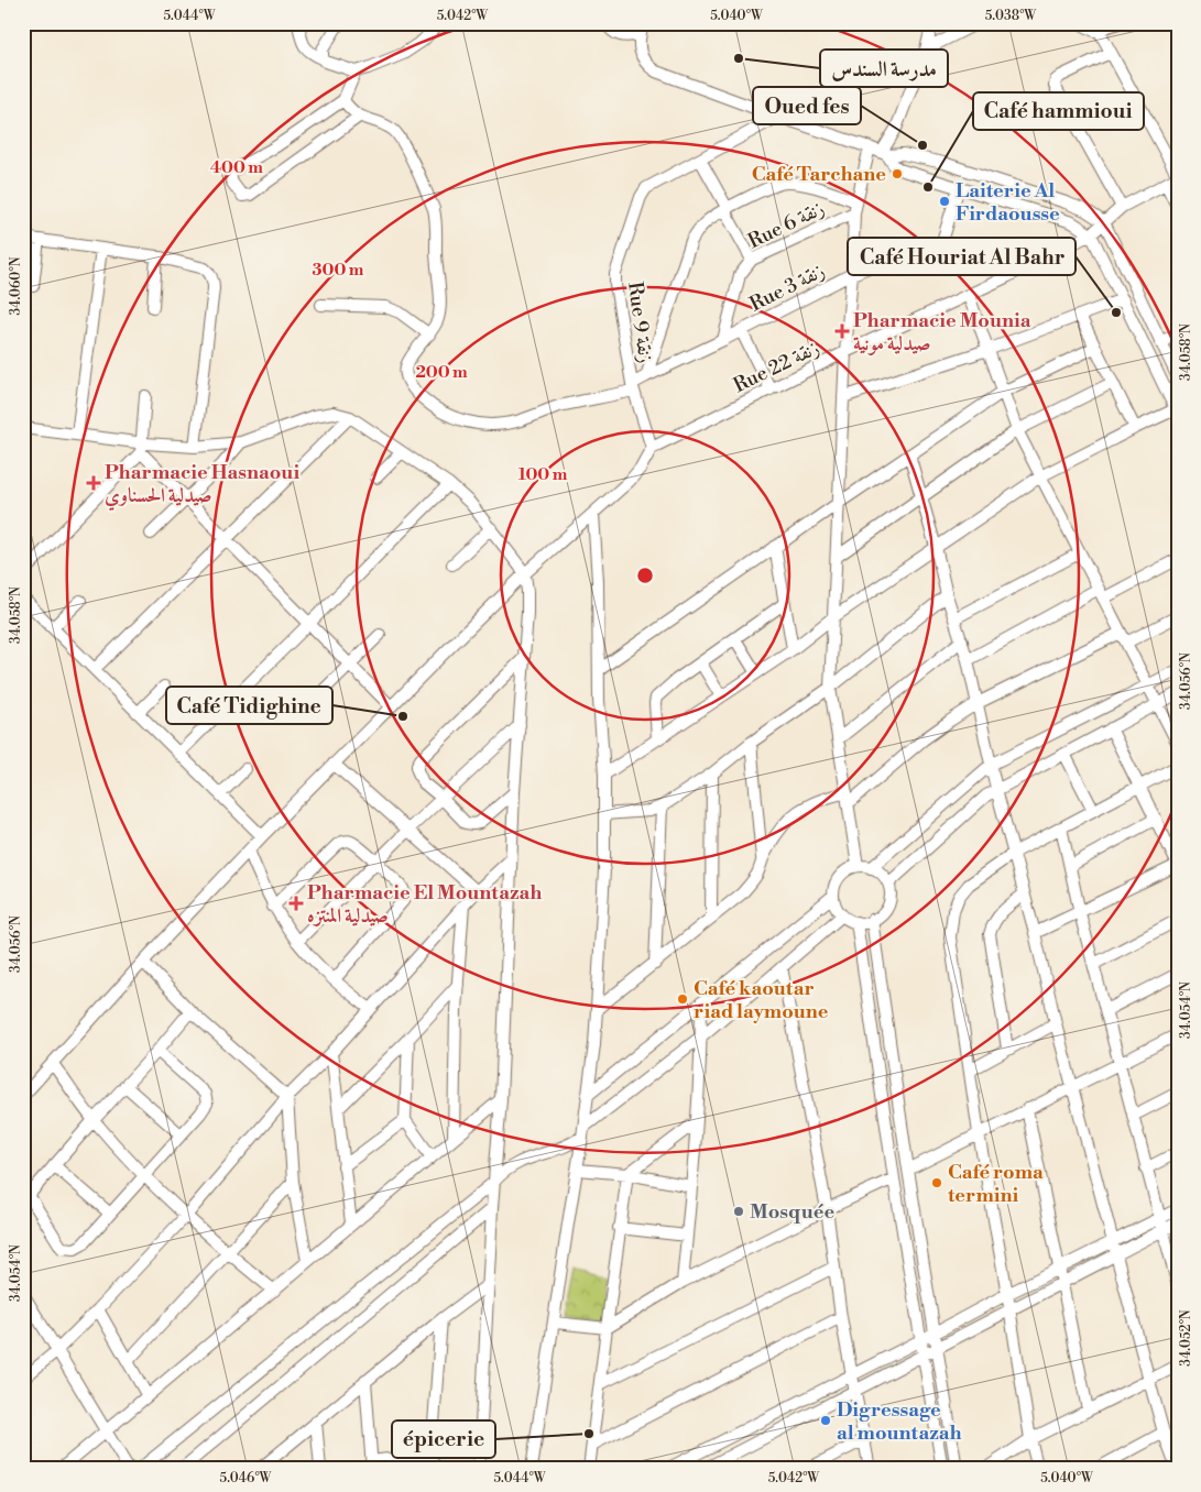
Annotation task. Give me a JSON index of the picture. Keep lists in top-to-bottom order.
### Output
{
  "streets": {
    "street": [
      "Rue 6 زنقة",
      "Rue 3 زنقة",
      "Rue 9 زنقة",
      "Rue 22 زنقة"
    ]
  },
  "crossings": [
    ["Rue 6 زنقة", "Rue 3 زنقة"],
    ["Rue 3 زنقة", "Rue 9 زنقة"],
    ["Rue 3 زنقة", "Rue 22 زنقة"],
    ["Rue 9 زنقة", "Rue 22 زنقة"]
  ],
  "places": {
    "other": [
      "مدرسة السندس",
      "Oued fes",
      "Café Tarchane",
      "Café hammioui",
      "Laiterie Al Firdaousse",
      "Café Houriat Al Bahr",
      "Café Tidighine",
      "Café kaoutar riad laymoune",
      "Café roma termini",
      "Mosquée",
      "Digressage al mountazah",
      "épicerie"
    ],
    "health": ["Pharmacie Mounia صيدلية مونية", "Pharmacie Hasnaoui صيدلية الحسناوي", "Pharmacie El Mountazah صيدلية المنتزه"]
  },
  "coordinates": [
    "5.044°W",
    "5.042°W",
    "5.040°W",
    "5.038°W",
    "34.060°N",
    "34.058°N",
    "34.056°N",
    "34.054°N",
    "34.052°N",
    "5.046°W"
  ],
  "rings": [
    "400 m",
    "300 m",
    "200 m",
    "100 m"
  ]
}
